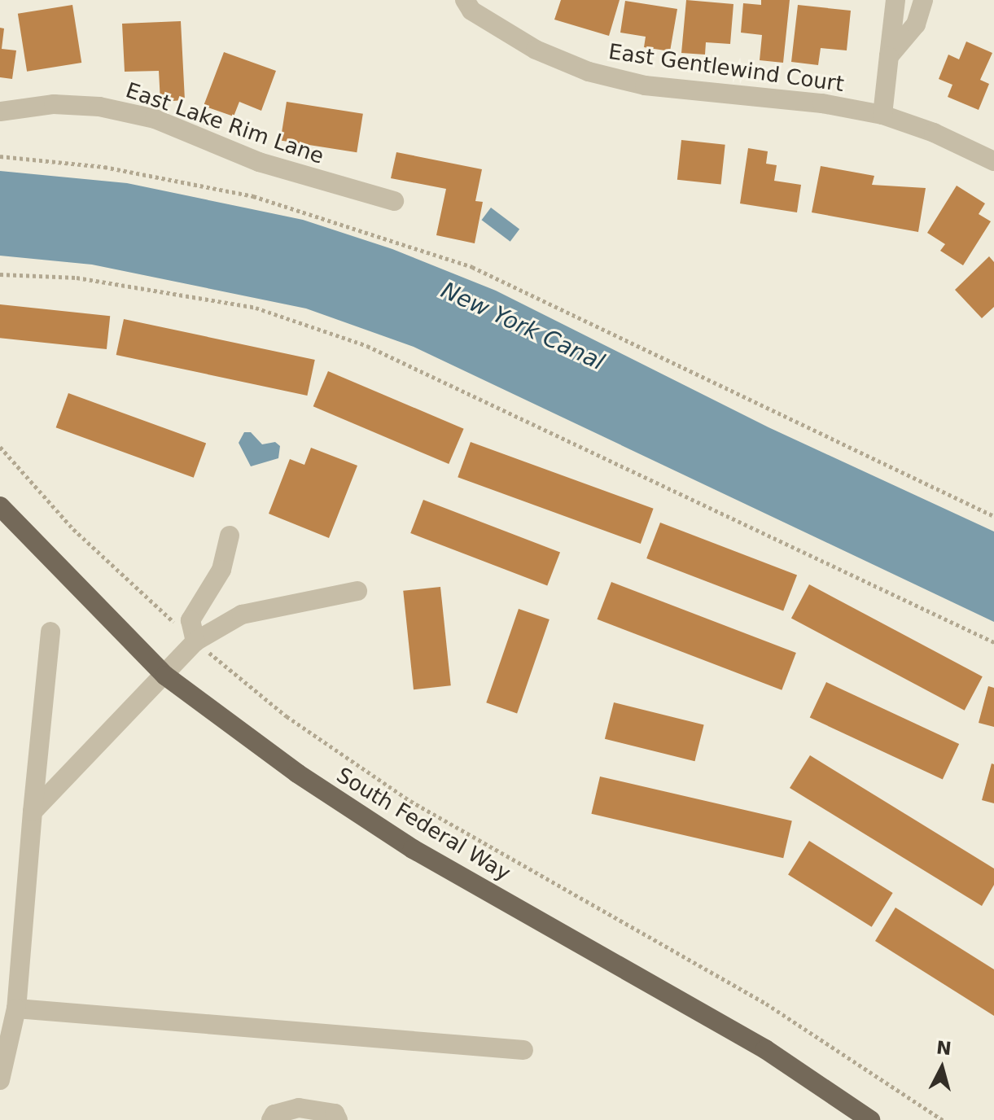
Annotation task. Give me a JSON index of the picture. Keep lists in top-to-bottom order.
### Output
{
  "streets": {
    "main road": ["South Federal Way"],
    "street": ["East Gentlewind Court", "East Lake Rim Lane"]
  },
  "water": ["New York Canal"],
  "north": "top"
}
